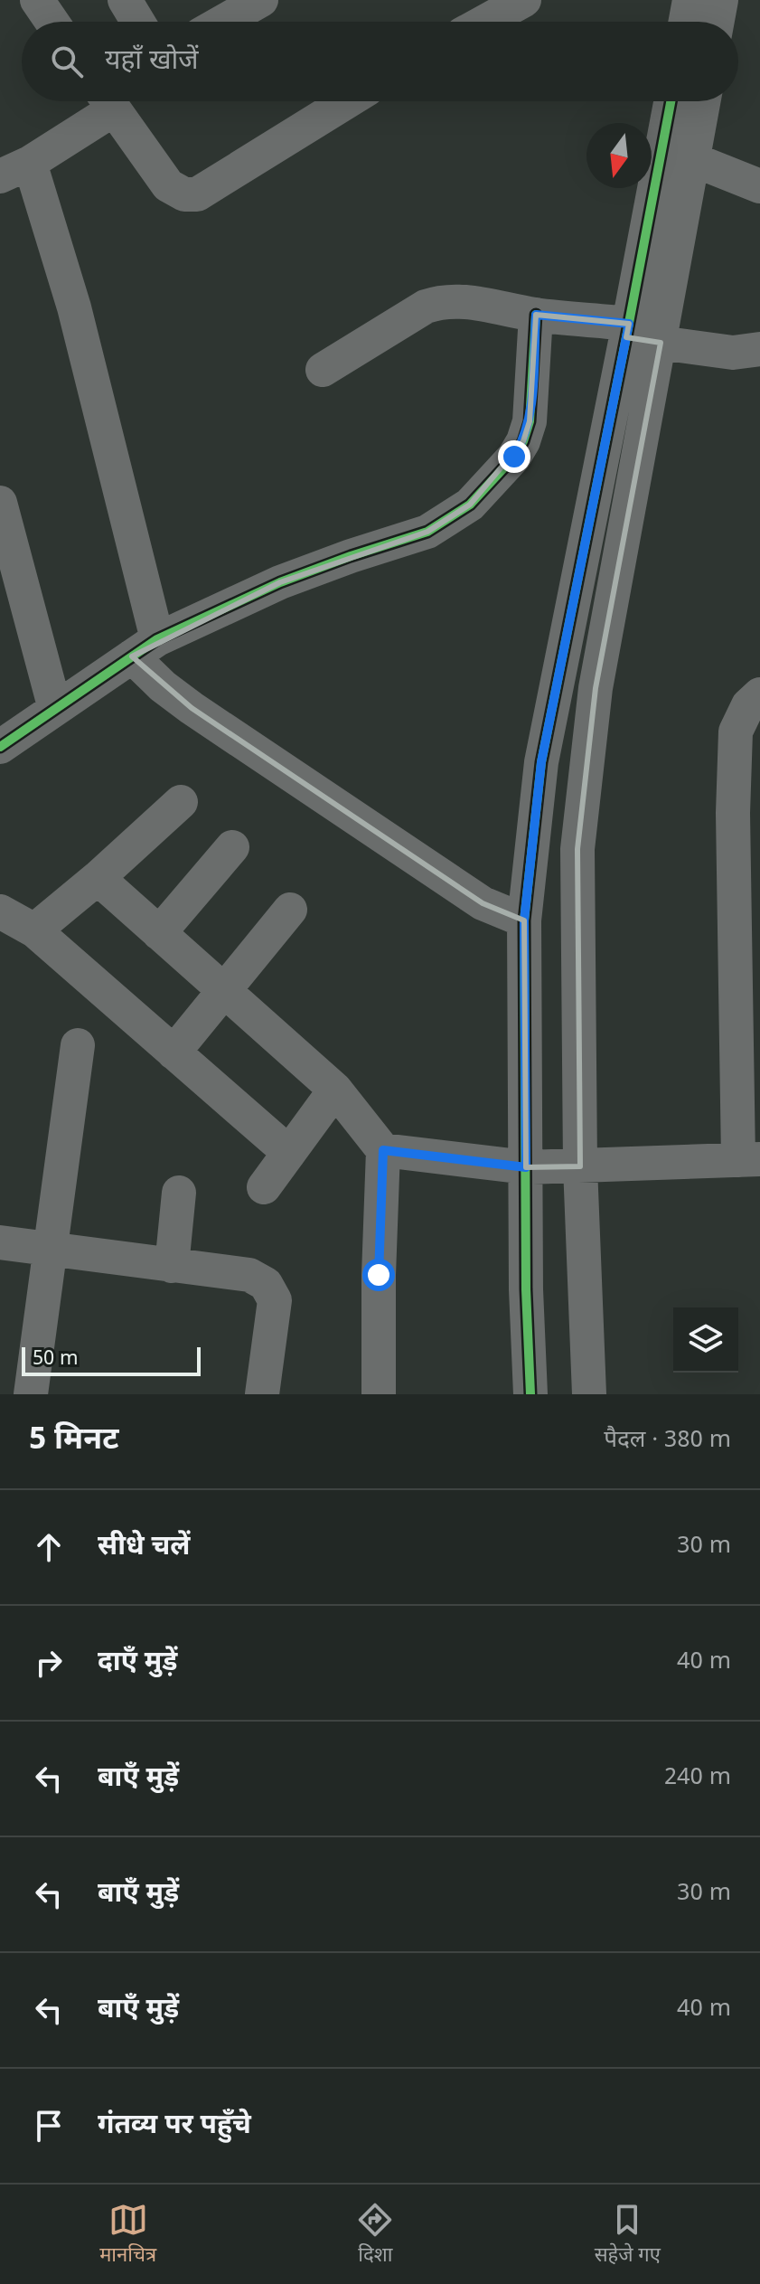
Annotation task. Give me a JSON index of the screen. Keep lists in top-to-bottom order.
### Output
{
  "scale_bar": "50 m",
  "north": "bottom",
  "page": {
    "search": "यहाँ खोजें",
    "scale": "50 m",
    "heading": ["5 मिनट", "पैदल · 380 m"],
    "list": [
      ["सीधे चलें", "30 m"],
      ["दाएँ मुड़ें", "40 m"],
      ["बाएँ मुड़ें", "240 m"],
      ["बाएँ मुड़ें", "30 m"],
      ["बाएँ मुड़ें", "40 m"],
      "गंतव्य पर पहुँचे"
    ],
    "nav": ["मानचित्र", "दिशा", "सहेजे गए"]
  }
}
